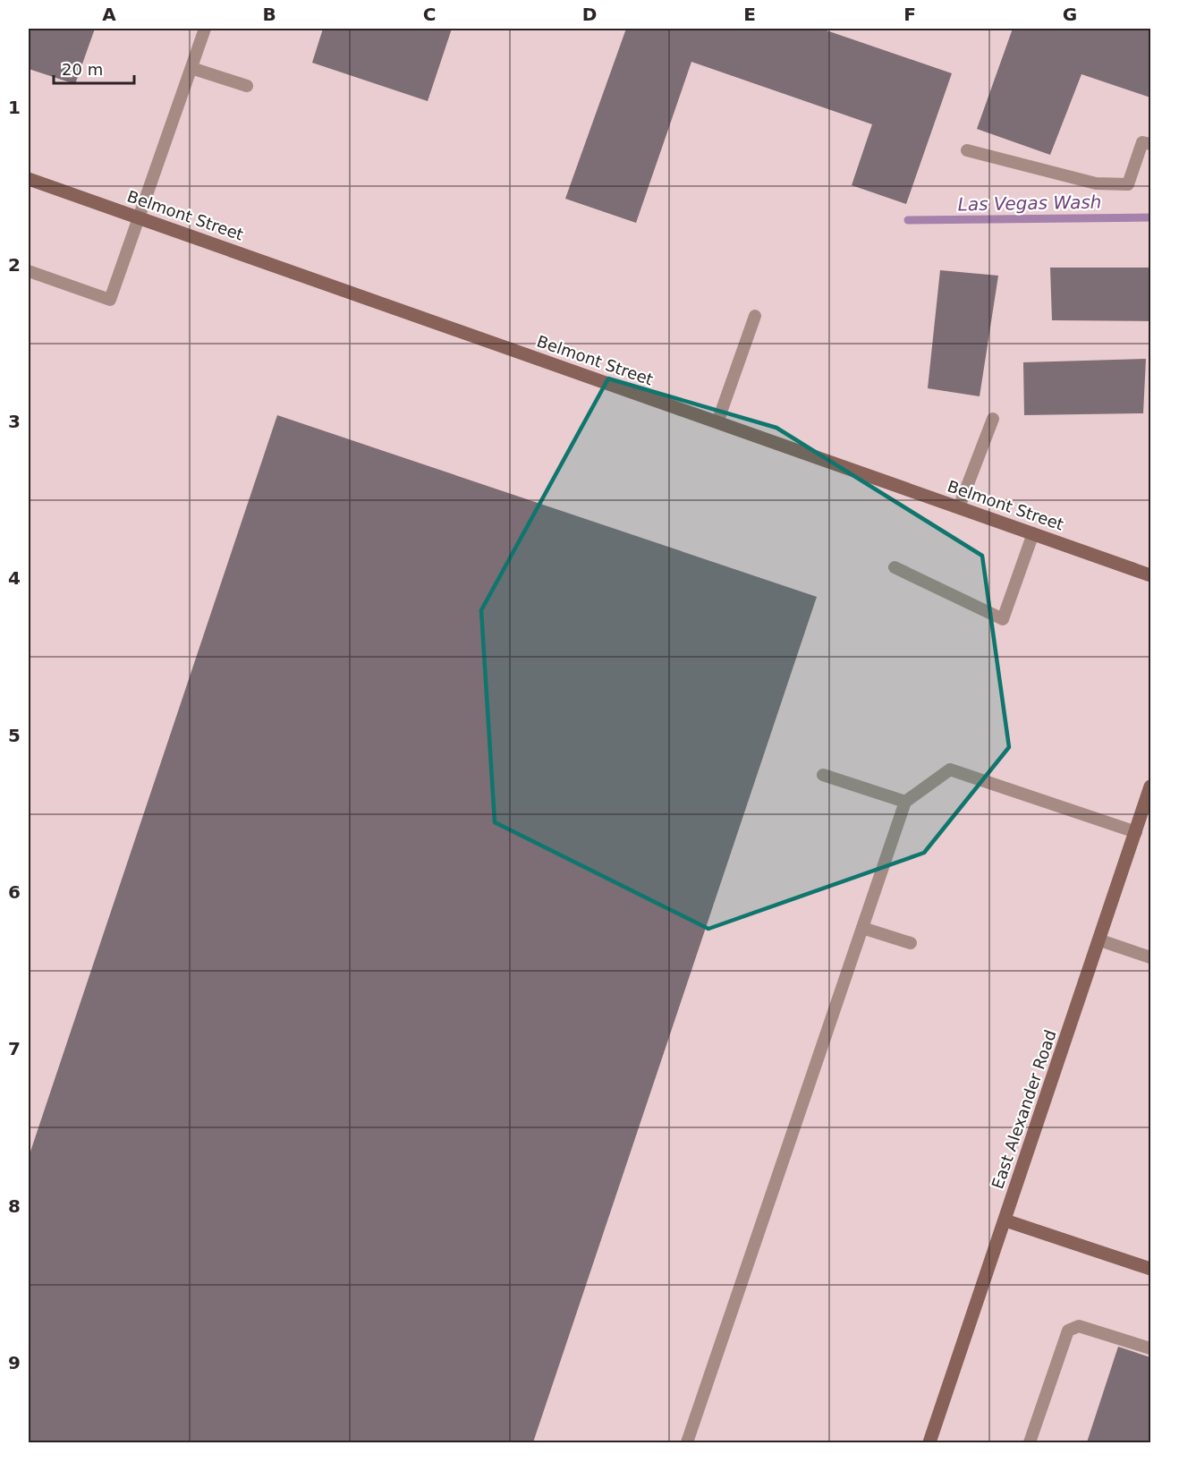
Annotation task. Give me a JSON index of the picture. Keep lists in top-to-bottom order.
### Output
{
  "streets": {
    "street": ["Belmont Street", "East Alexander Road"]
  },
  "water": ["Las Vegas Wash"],
  "scale_bar": "20 m",
  "grid": {
    "columns": [
      "A",
      "B",
      "C",
      "D",
      "E",
      "F",
      "G"
    ],
    "rows": [
      "1",
      "2",
      "3",
      "4",
      "5",
      "6",
      "7",
      "8",
      "9"
    ]
  }
}
